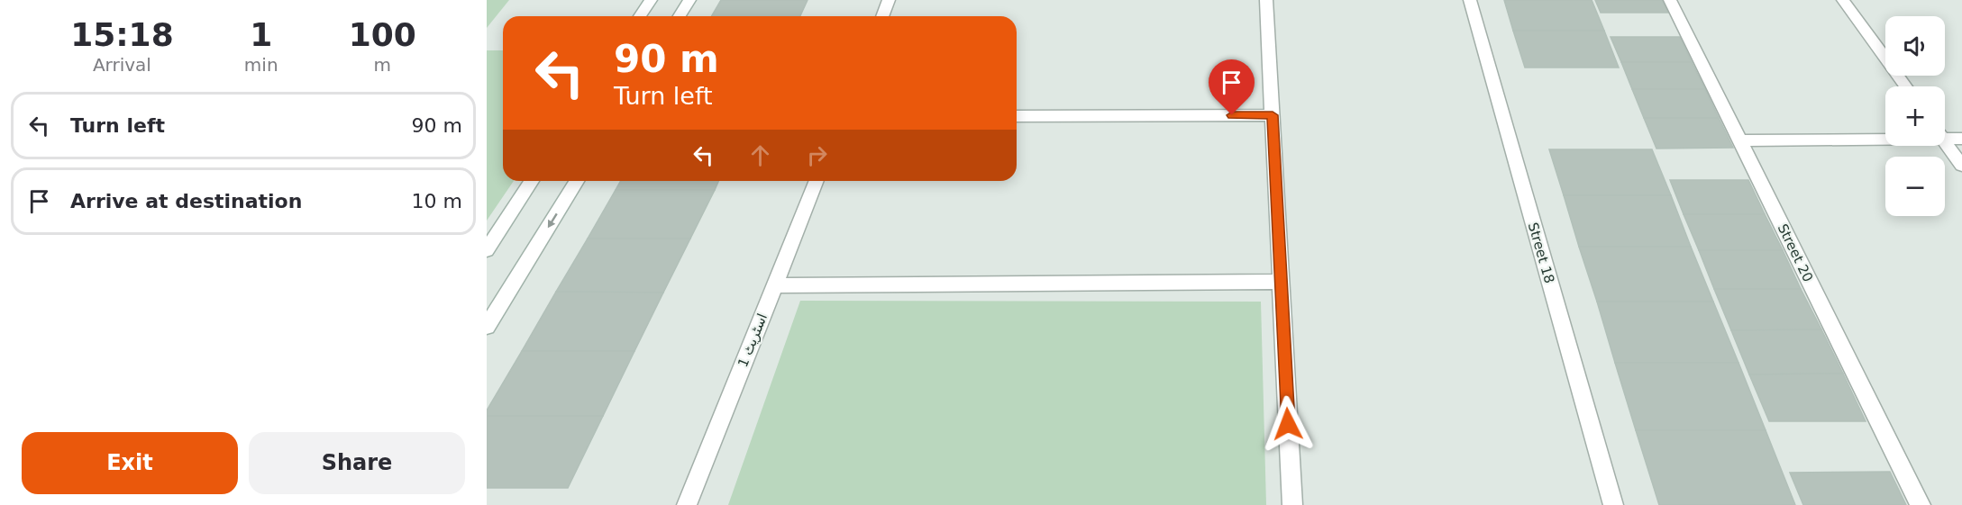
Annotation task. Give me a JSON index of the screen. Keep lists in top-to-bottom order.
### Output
{
  "streets": {
    "street": ["Street 18", "Street 20", "اسٹریٹ 1"]
  },
  "page": {
    "eta": [
      "15:18",
      "Arrival",
      "1",
      "min",
      "100",
      "m"
    ],
    "map_buttons": ["+", "−"],
    "turn": ["90 m", "Turn left"],
    "list": [
      {
        "name": "Turn left",
        "value": "90 m"
      },
      {
        "name": "Arrive at destination",
        "value": "10 m"
      }
    ],
    "buttons": ["Exit", "Share"]
  }
}
